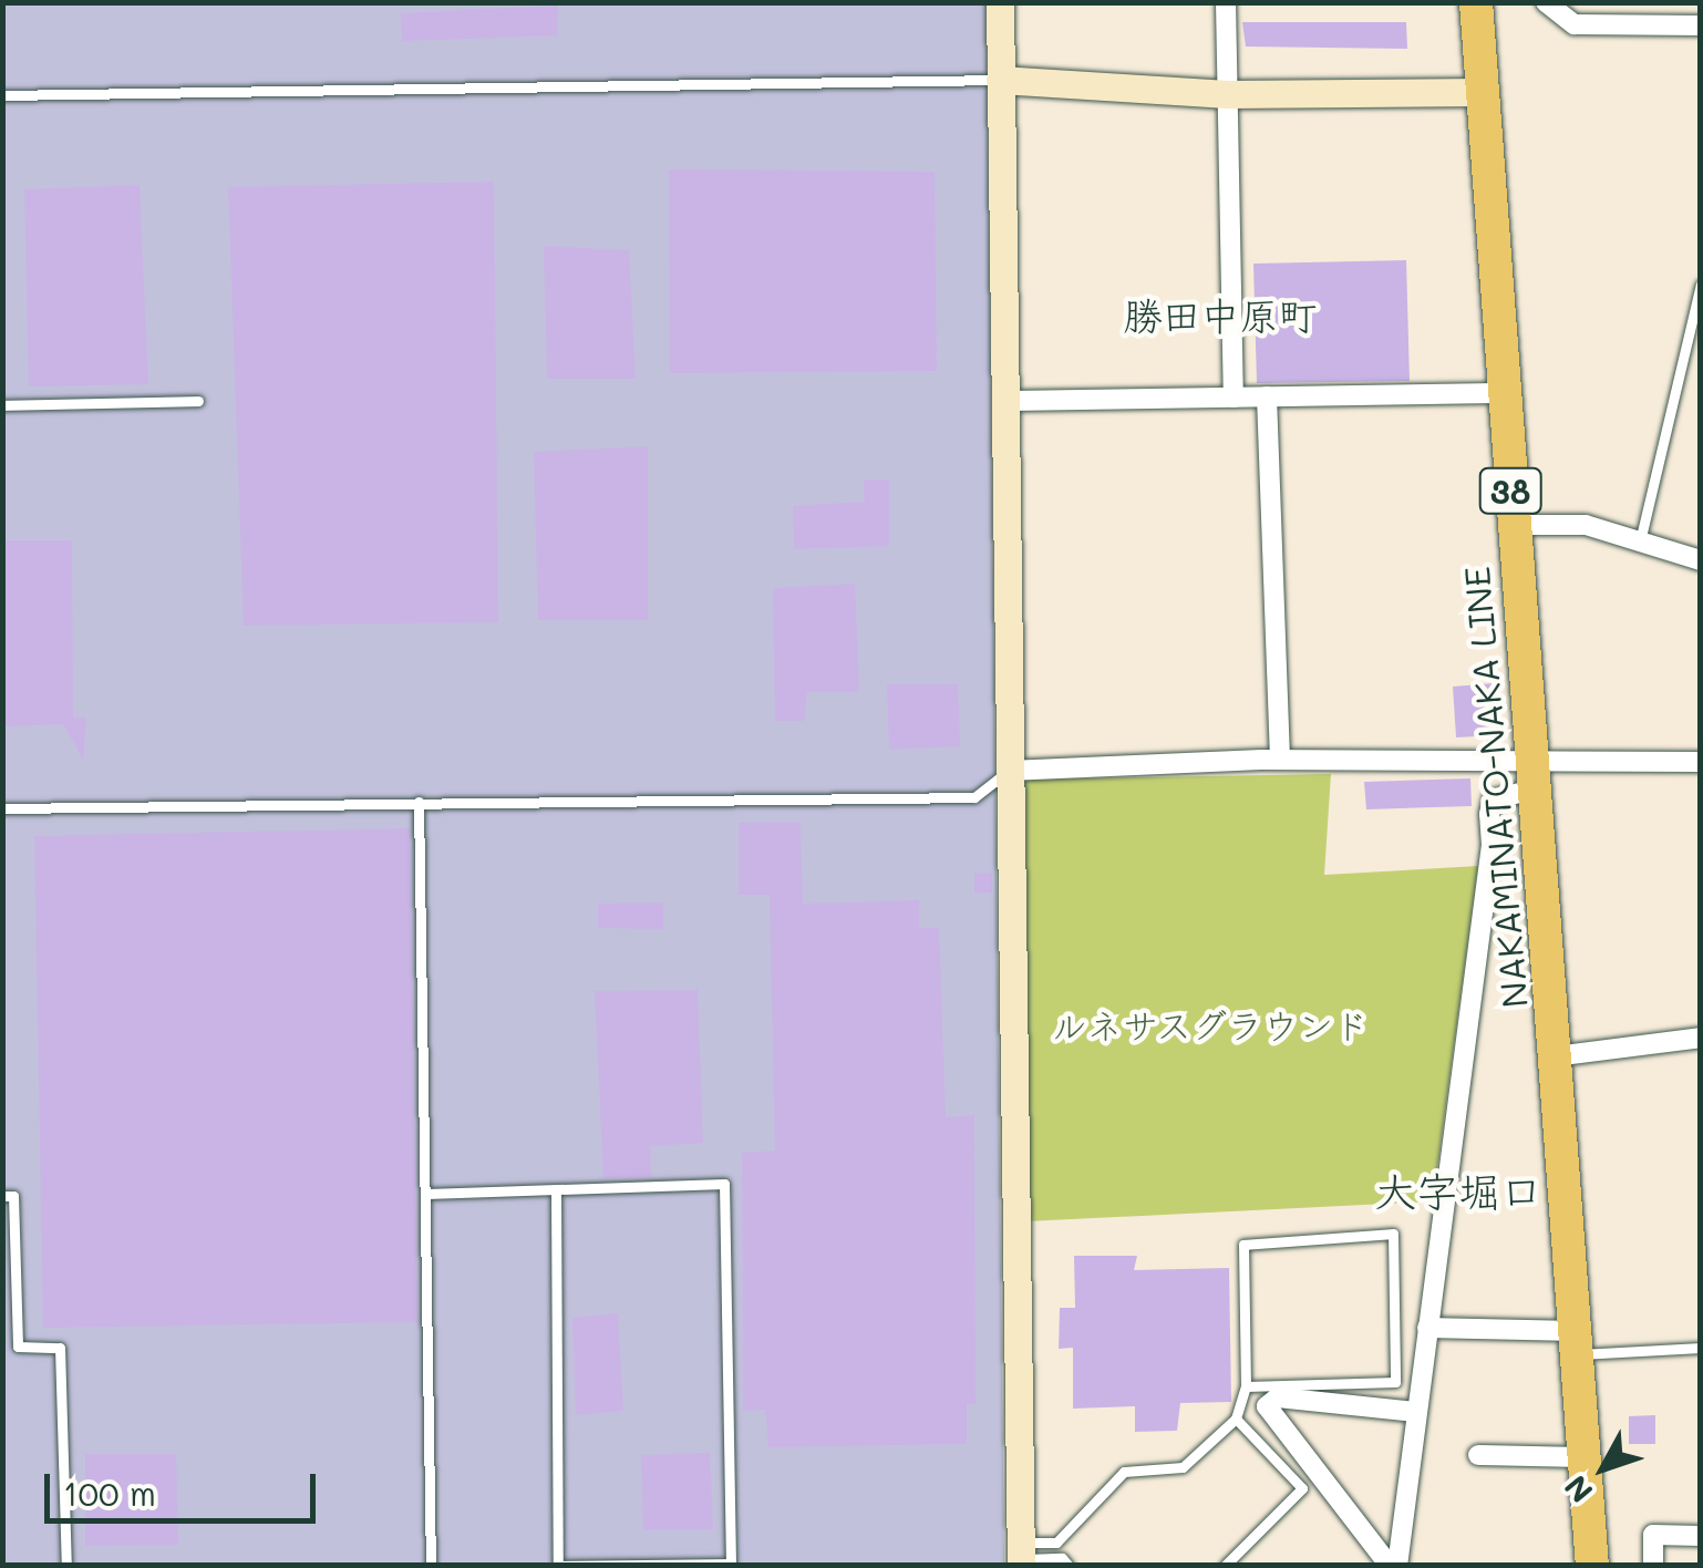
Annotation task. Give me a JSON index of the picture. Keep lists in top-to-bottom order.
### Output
{
  "streets": {
    "main road": ["38", "NAKAMINATO-NAKA LINE"]
  },
  "districts": ["勝田中原町", "大字堀口"],
  "parks": ["ルネサスグラウンド"],
  "scale_bar": "100 m",
  "north": "bottom left"
}
